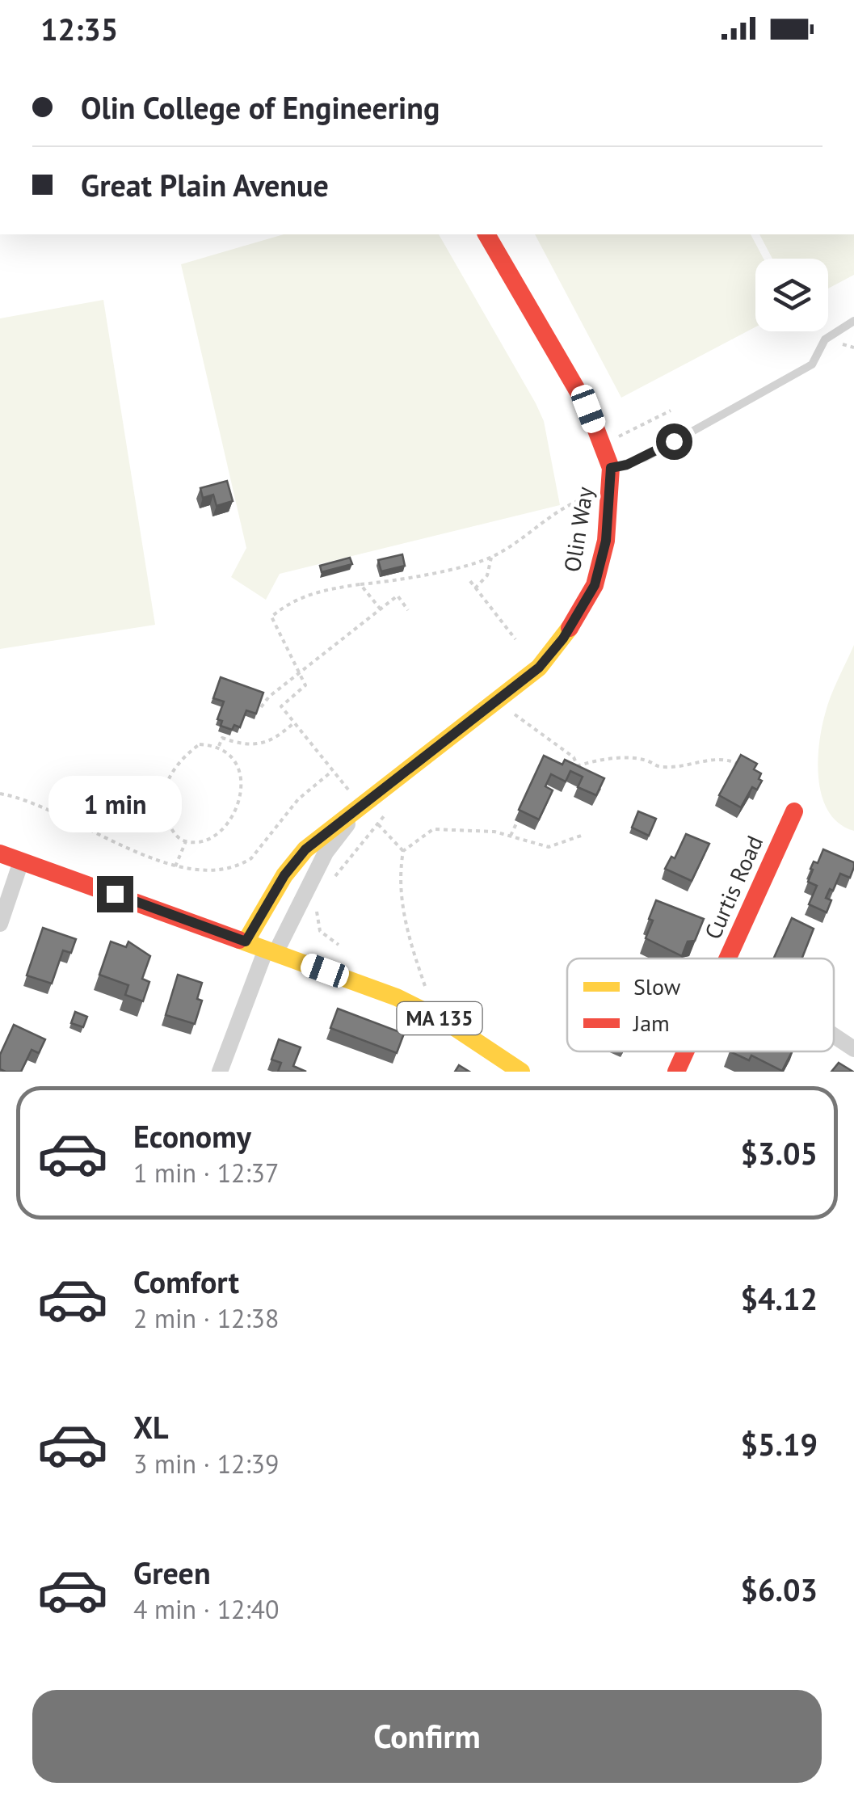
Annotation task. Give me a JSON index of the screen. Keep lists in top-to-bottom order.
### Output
{
  "streets": {
    "street": ["Olin Way", "Curtis Road", "MA 135"]
  },
  "crossings": [
    ["Olin Way", "MA 135"]
  ],
  "legend": ["Slow", "Jam"],
  "page": {
    "status": "12:35",
    "banner": ["Olin College of Engineering", "Great Plain Avenue"],
    "bubble": "1 min",
    "list": [
      {
        "name": "Economy",
        "note": "1 min · 12:37",
        "value": "$3.05"
      },
      {
        "name": "Comfort",
        "note": "2 min · 12:38",
        "value": "$4.12"
      },
      {
        "name": "XL",
        "note": "3 min · 12:39",
        "value": "$5.19"
      },
      {
        "name": "Green",
        "note": "4 min · 12:40",
        "value": "$6.03"
      }
    ],
    "buttons": "Confirm"
  }
}
